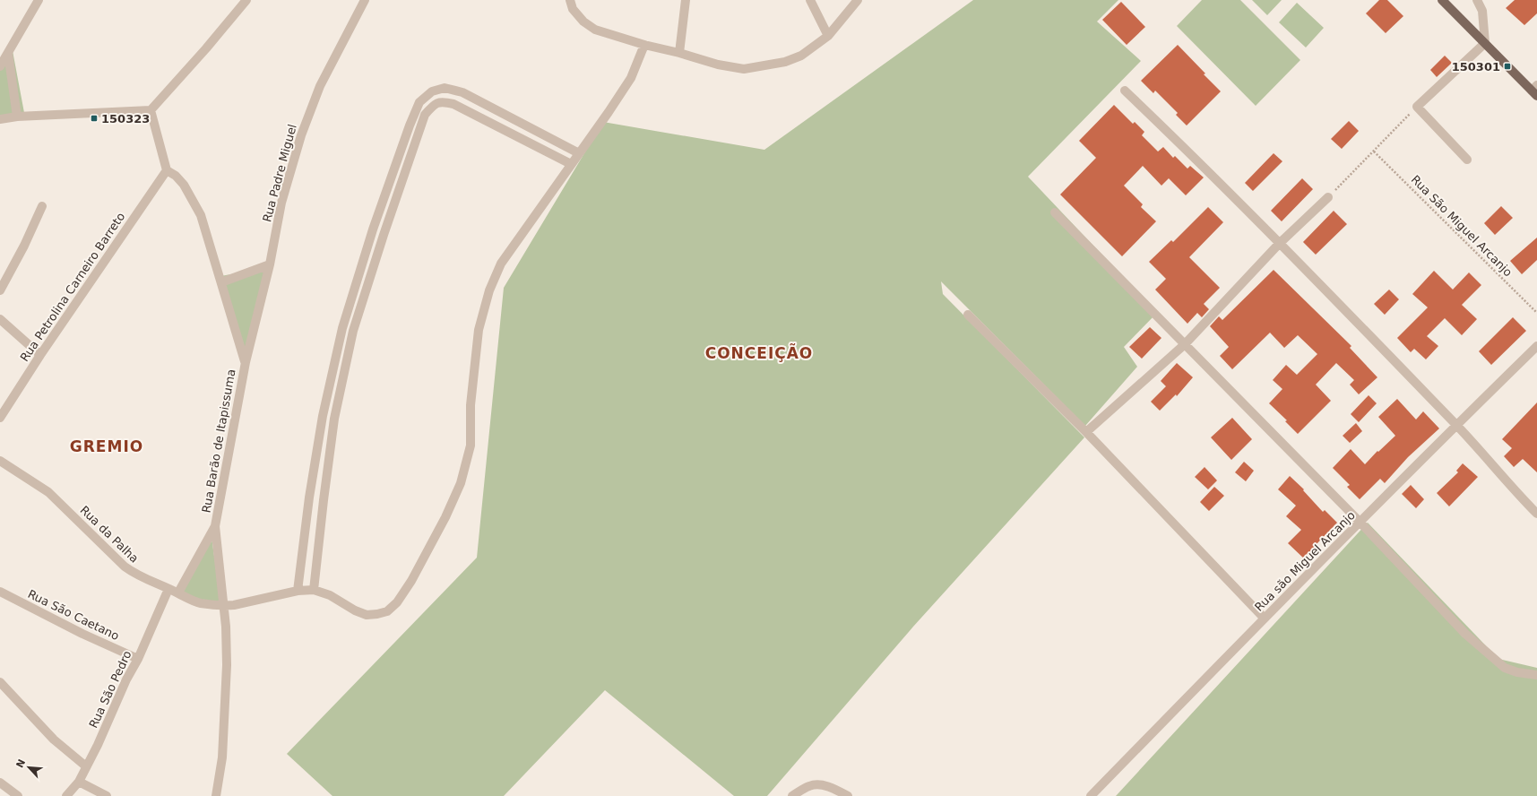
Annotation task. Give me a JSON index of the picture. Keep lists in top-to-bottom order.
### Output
{
  "streets": {
    "street": [
      "Rua Padre Miguel",
      "Rua Petrolina Carneiro Barreto",
      "Rua Barão de Itapissuma",
      "Rua da Palha",
      "Rua são Miguel Arcanjo",
      "Rua São Caetano",
      "Rua São Pedro"
    ],
    "path": ["Rua São Miguel Arcanjo"]
  },
  "crossings": [
    ["Rua Padre Miguel", "Rua Barão de Itapissuma"],
    ["Rua Petrolina Carneiro Barreto", "Rua Barão de Itapissuma"],
    ["Rua Barão de Itapissuma", "Rua da Palha"],
    ["Rua da Palha", "Rua São Pedro"],
    ["Rua São Caetano", "Rua São Pedro"]
  ],
  "districts": ["CONCEIÇÃO", "GREMIO"],
  "places": {
    "transit": ["150301", "150323"]
  },
  "north": "top left"
}
